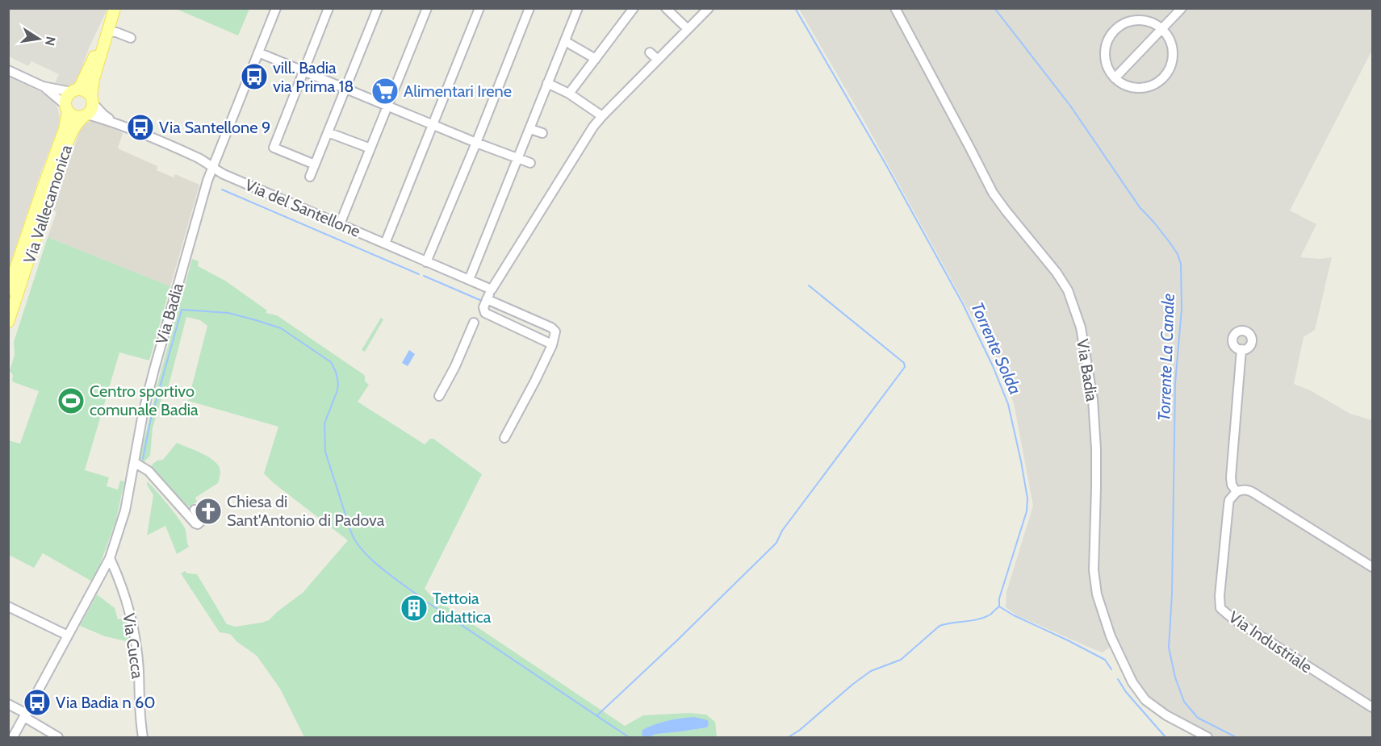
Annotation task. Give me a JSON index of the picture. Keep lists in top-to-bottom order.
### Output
{
  "streets": {
    "main road": ["Via Vallecamonica"],
    "street": [
      "Via del Santellone",
      "Via Badia",
      "Via Industriale",
      "Via Cucca"
    ]
  },
  "crossings": [
    ["Via Vallecamonica", "Via del Santellone"],
    ["Via del Santellone", "Via Badia"],
    ["Via Badia", "Via Cucca"]
  ],
  "water": ["Torrente Solda", "Torrente La Canale"],
  "places": {
    "bus stop": ["vill. Badia via Prima 18", "Via Santellone 9", "Via Badia n 60"],
    "supermarket": ["Alimentari Irene"],
    "sports": ["Centro sportivo comunale Badia"],
    "church": ["Chiesa di Sant'Antonio di Padova"],
    "building": ["Tettoia didattica"]
  },
  "north": "right"
}
